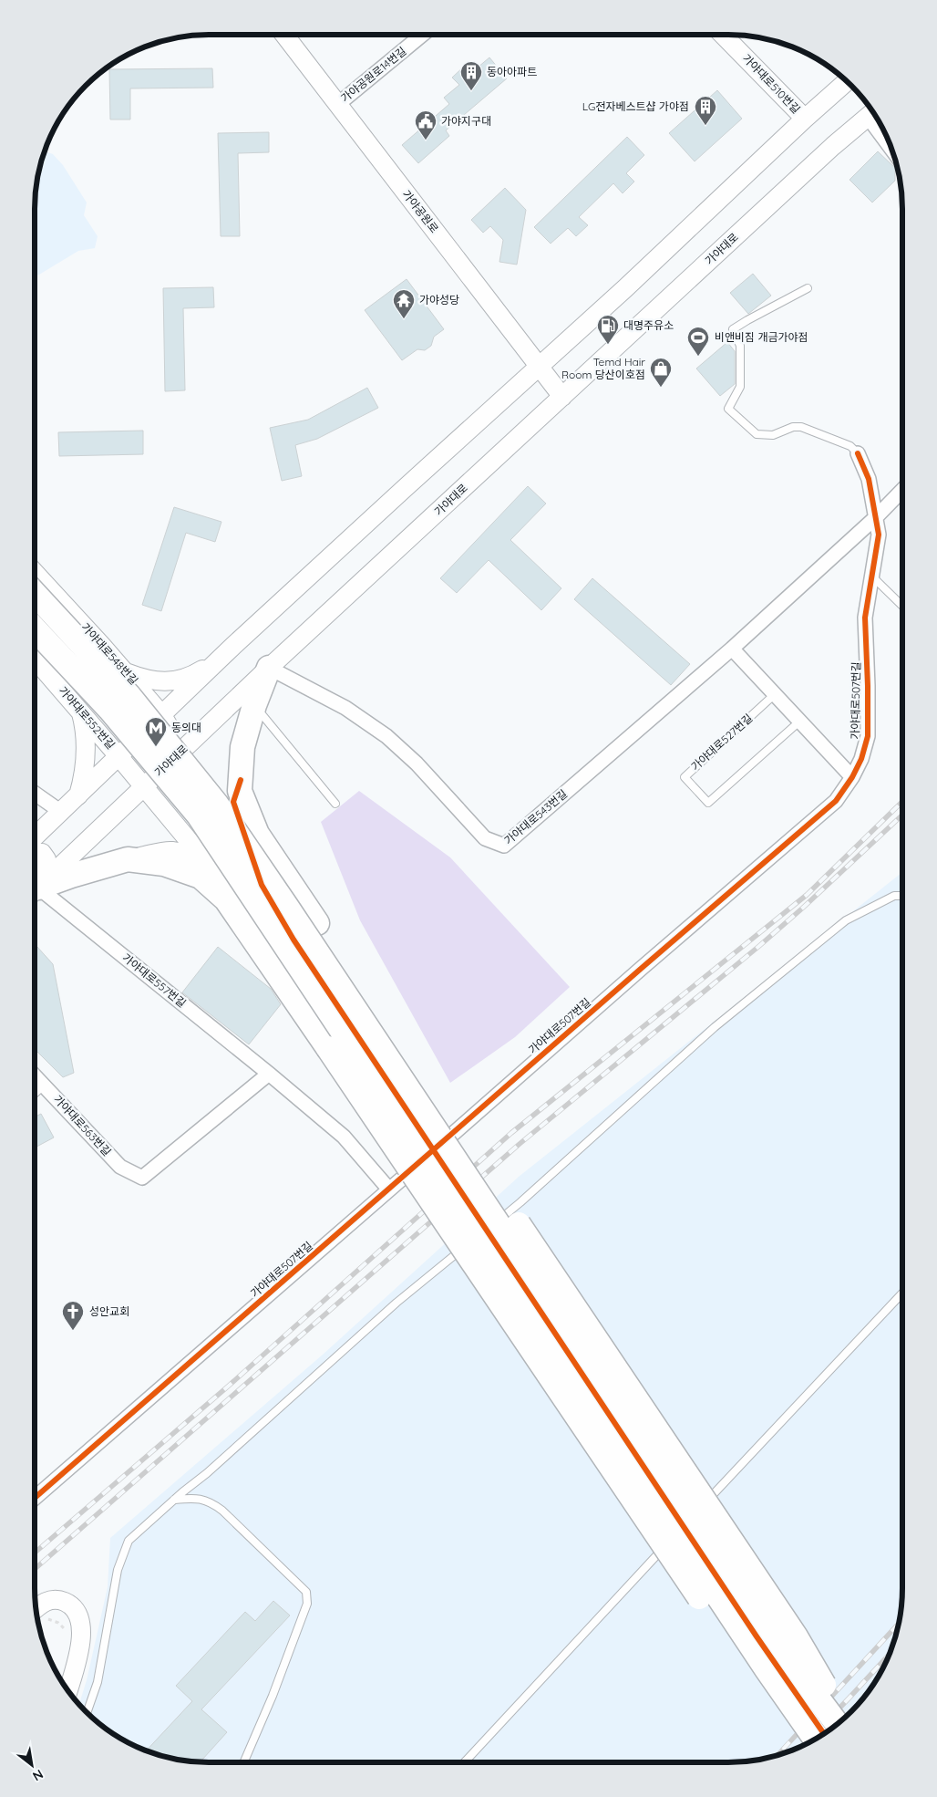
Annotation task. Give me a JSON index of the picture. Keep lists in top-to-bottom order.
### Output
{
  "streets": {
    "main road": [
      "가야대로510번길",
      "가야공원로",
      "가야대로",
      "가야대로548번길",
      "가야대로552번길"
    ],
    "street": [
      "가야공원로14번길",
      "가야대로507번길",
      "가야대로543번길",
      "가야대로557번길",
      "가야대로563번길"
    ],
    "lane": ["가야대로527번길"]
  },
  "crossings": [
    ["가야공원로14번길", "가야공원로"],
    ["가야공원로", "가야대로"],
    ["가야대로", "가야대로548번길"],
    ["가야대로", "가야대로552번길"],
    ["가야대로", "가야대로543번길"],
    ["가야대로507번길", "가야대로557번길"],
    ["가야대로557번길", "가야대로563번길"]
  ],
  "places": {
    "building": ["동아아파트", "LG전자베스트샵 가야점"],
    "public building": ["가야지구대"],
    "temple": ["가야성당"],
    "fuel station": ["대명주유소"],
    "sports": ["비앤비짐 개금가야점"],
    "shop": ["Temd Hair Room 당산이호점"],
    "metro station": ["동의대"],
    "church": ["성안교회"]
  },
  "north": "bottom right"
}
